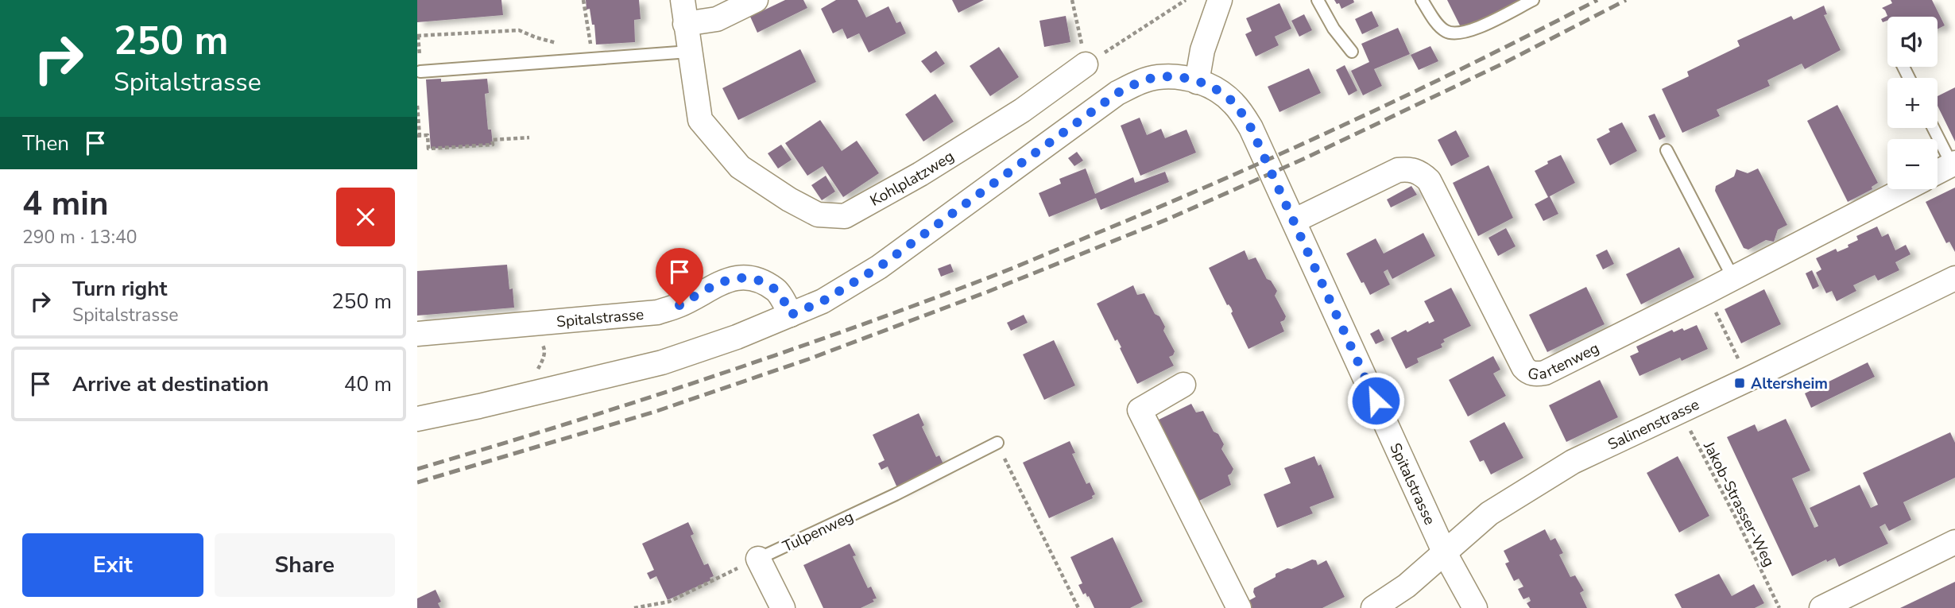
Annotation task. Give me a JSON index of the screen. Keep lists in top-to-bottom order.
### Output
{
  "streets": {
    "street": [
      "Kohlplatzweg",
      "Spitalstrasse",
      "Gartenweg",
      "Salinenstrasse"
    ],
    "lane": ["Tulpenweg"],
    "path": ["Jakob-Strasser-Weg"]
  },
  "crossings": [
    ["Spitalstrasse", "Gartenweg"],
    ["Spitalstrasse", "Salinenstrasse"],
    ["Salinenstrasse", "Jakob-Strasser-Weg"]
  ],
  "places": {
    "transit": ["Altersheim"]
  },
  "page": {
    "turn": ["250 m", "Spitalstrasse"],
    "map_buttons": ["+", "−"],
    "then": "Then",
    "heading": ["4 min", "290 m · 13:40"],
    "list": [
      {
        "name": "Turn right",
        "note": "Spitalstrasse",
        "value": "250 m"
      },
      {
        "name": "Arrive at destination",
        "value": "40 m"
      }
    ],
    "buttons": ["Exit", "Share"]
  }
}
